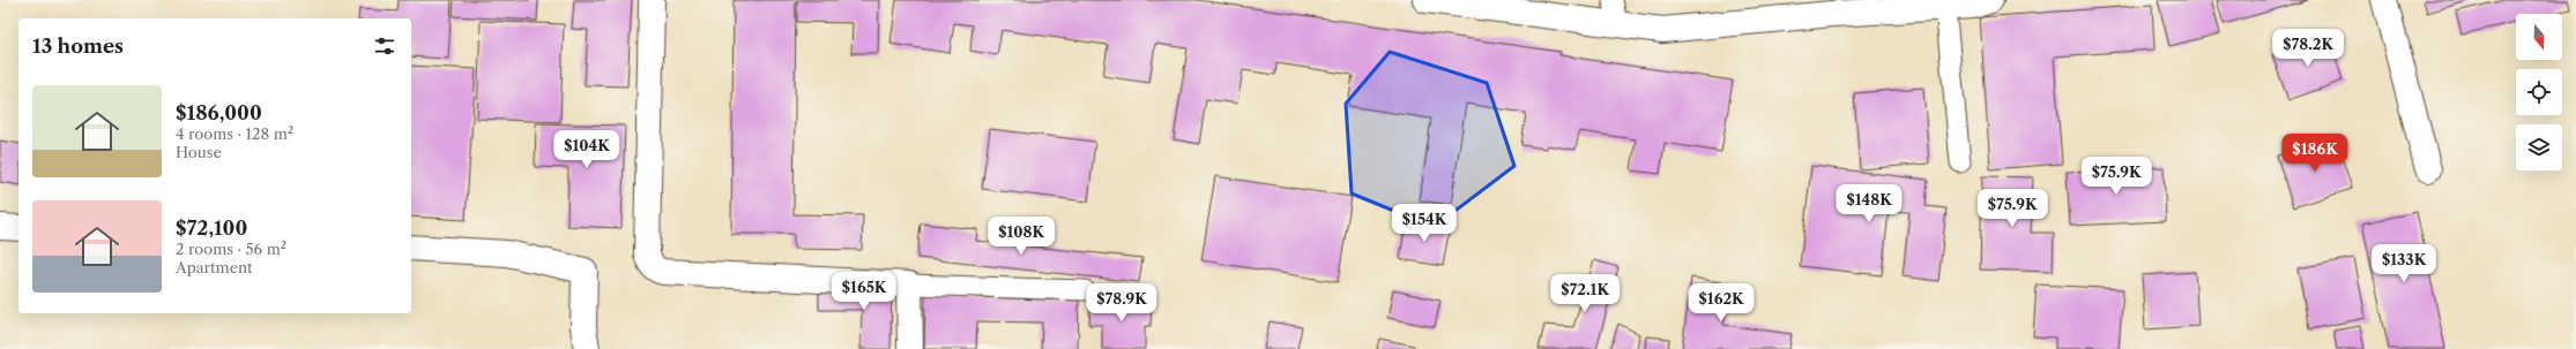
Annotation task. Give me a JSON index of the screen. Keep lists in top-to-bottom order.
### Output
{
  "north": "bottom",
  "page": {
    "heading": "13 homes",
    "price": [
      "$78.2K",
      "$104K",
      "$186K",
      "$75.9K",
      "$148K",
      "$75.9K",
      "$154K",
      "$108K",
      "$133K",
      "$165K",
      "$72.1K",
      "$78.9K",
      "$162K"
    ],
    "list": [
      {
        "name": "$186,000",
        "note": "4 rooms · 128 m² · House"
      },
      {
        "name": "$72,100",
        "note": "2 rooms · 56 m² · Apartment"
      }
    ]
  }
}
